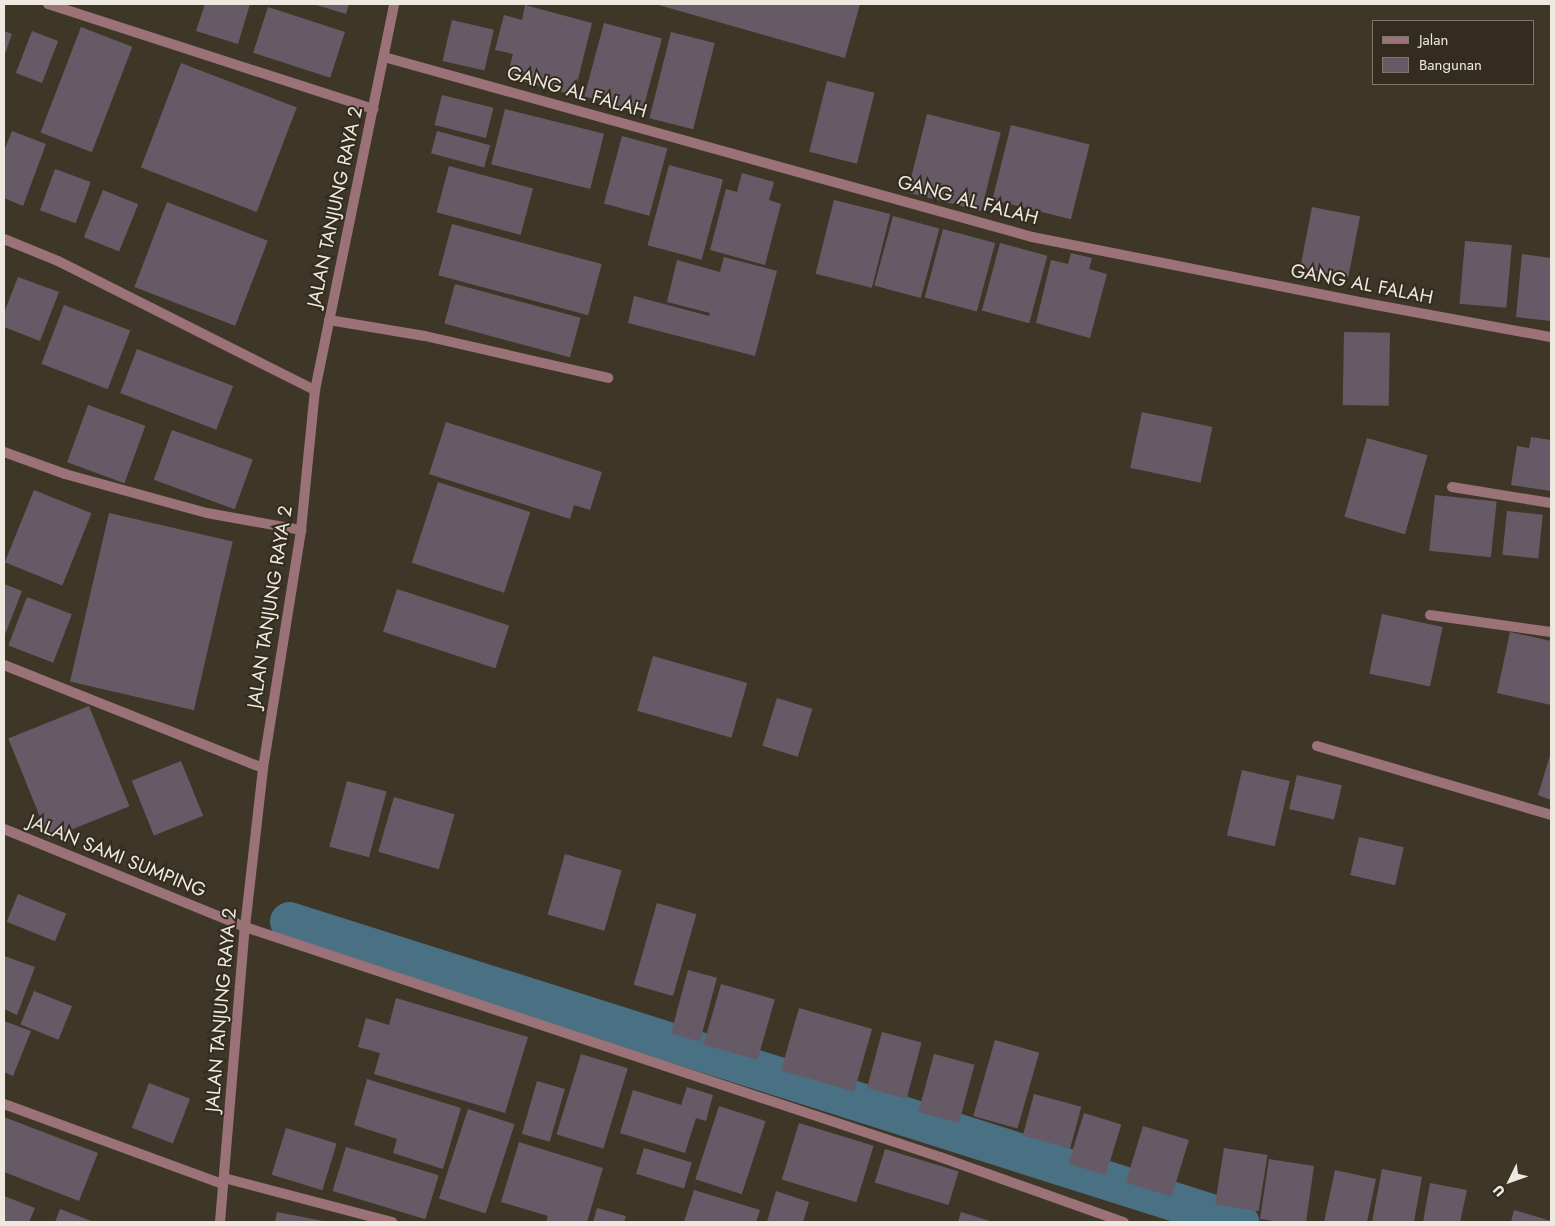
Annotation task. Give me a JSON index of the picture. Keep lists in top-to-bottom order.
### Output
{
  "streets": {
    "street": ["GANG AL FALAH", "JALAN TANJUNG RAYA 2", "JALAN SAMI SUMPING"]
  },
  "crossings": [
    ["GANG AL FALAH", "JALAN TANJUNG RAYA 2"],
    ["JALAN TANJUNG RAYA 2", "JALAN SAMI SUMPING"]
  ],
  "legend": ["Jalan", "Bangunan"],
  "north": "bottom left"
}
